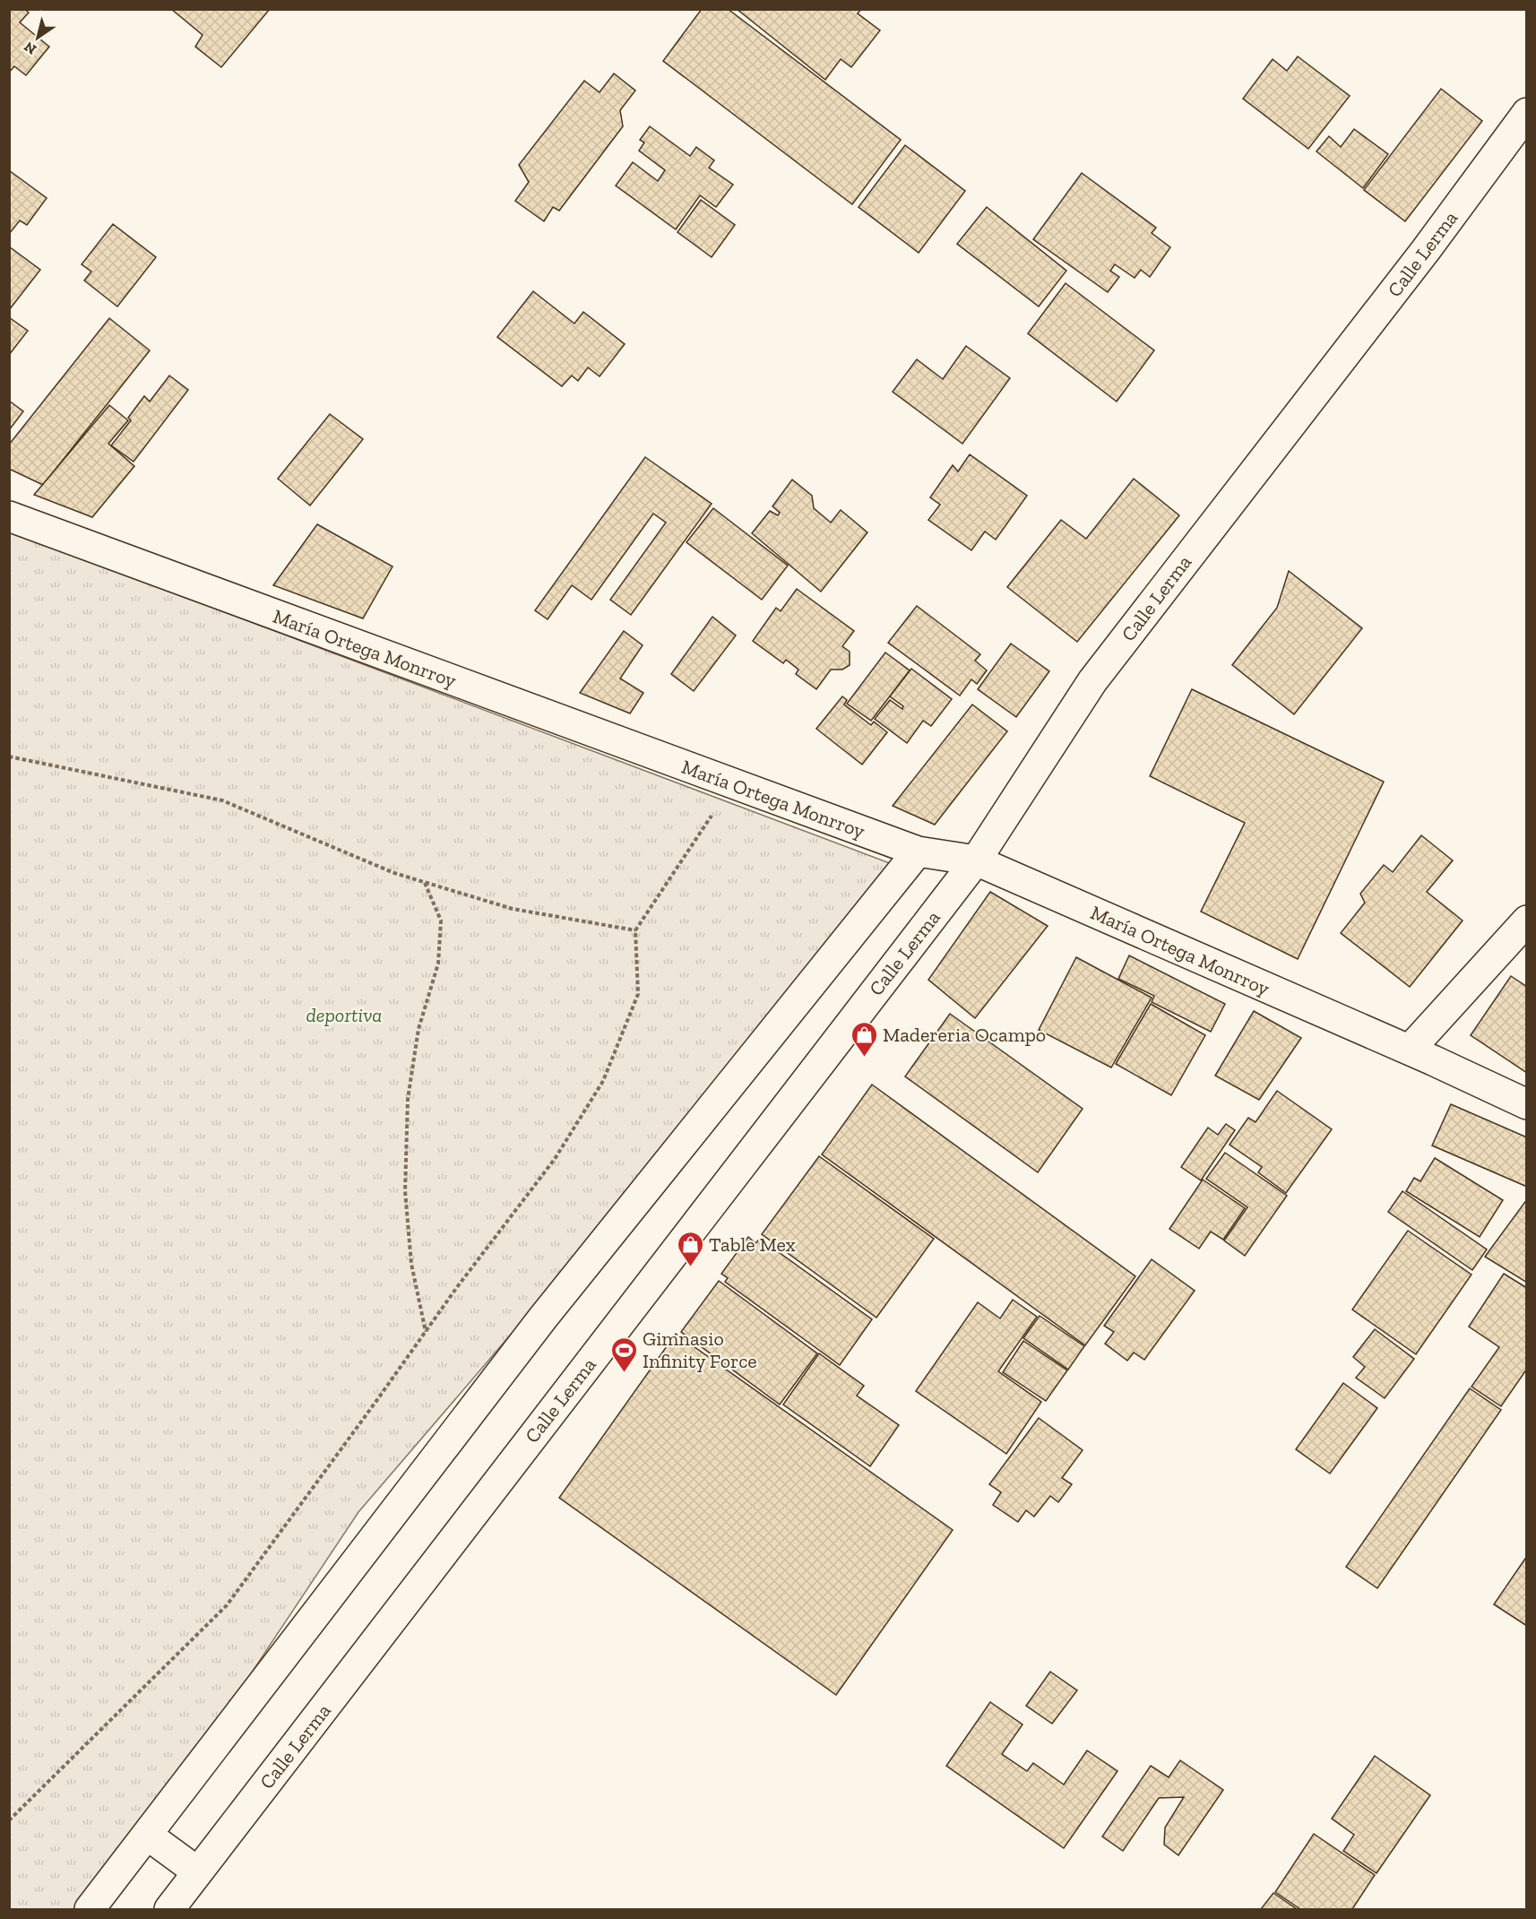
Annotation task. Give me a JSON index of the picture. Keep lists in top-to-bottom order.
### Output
{
  "streets": {
    "street": ["Calle Lerma", "María Ortega Monrroy"]
  },
  "crossings": [
    ["Calle Lerma", "María Ortega Monrroy"]
  ],
  "parks": ["deportiva"],
  "places": {
    "shop": ["Madereria Ocampo", "Table Mex"],
    "sports": ["Gimnasio Infinity Force"]
  },
  "north": "bottom left"
}
